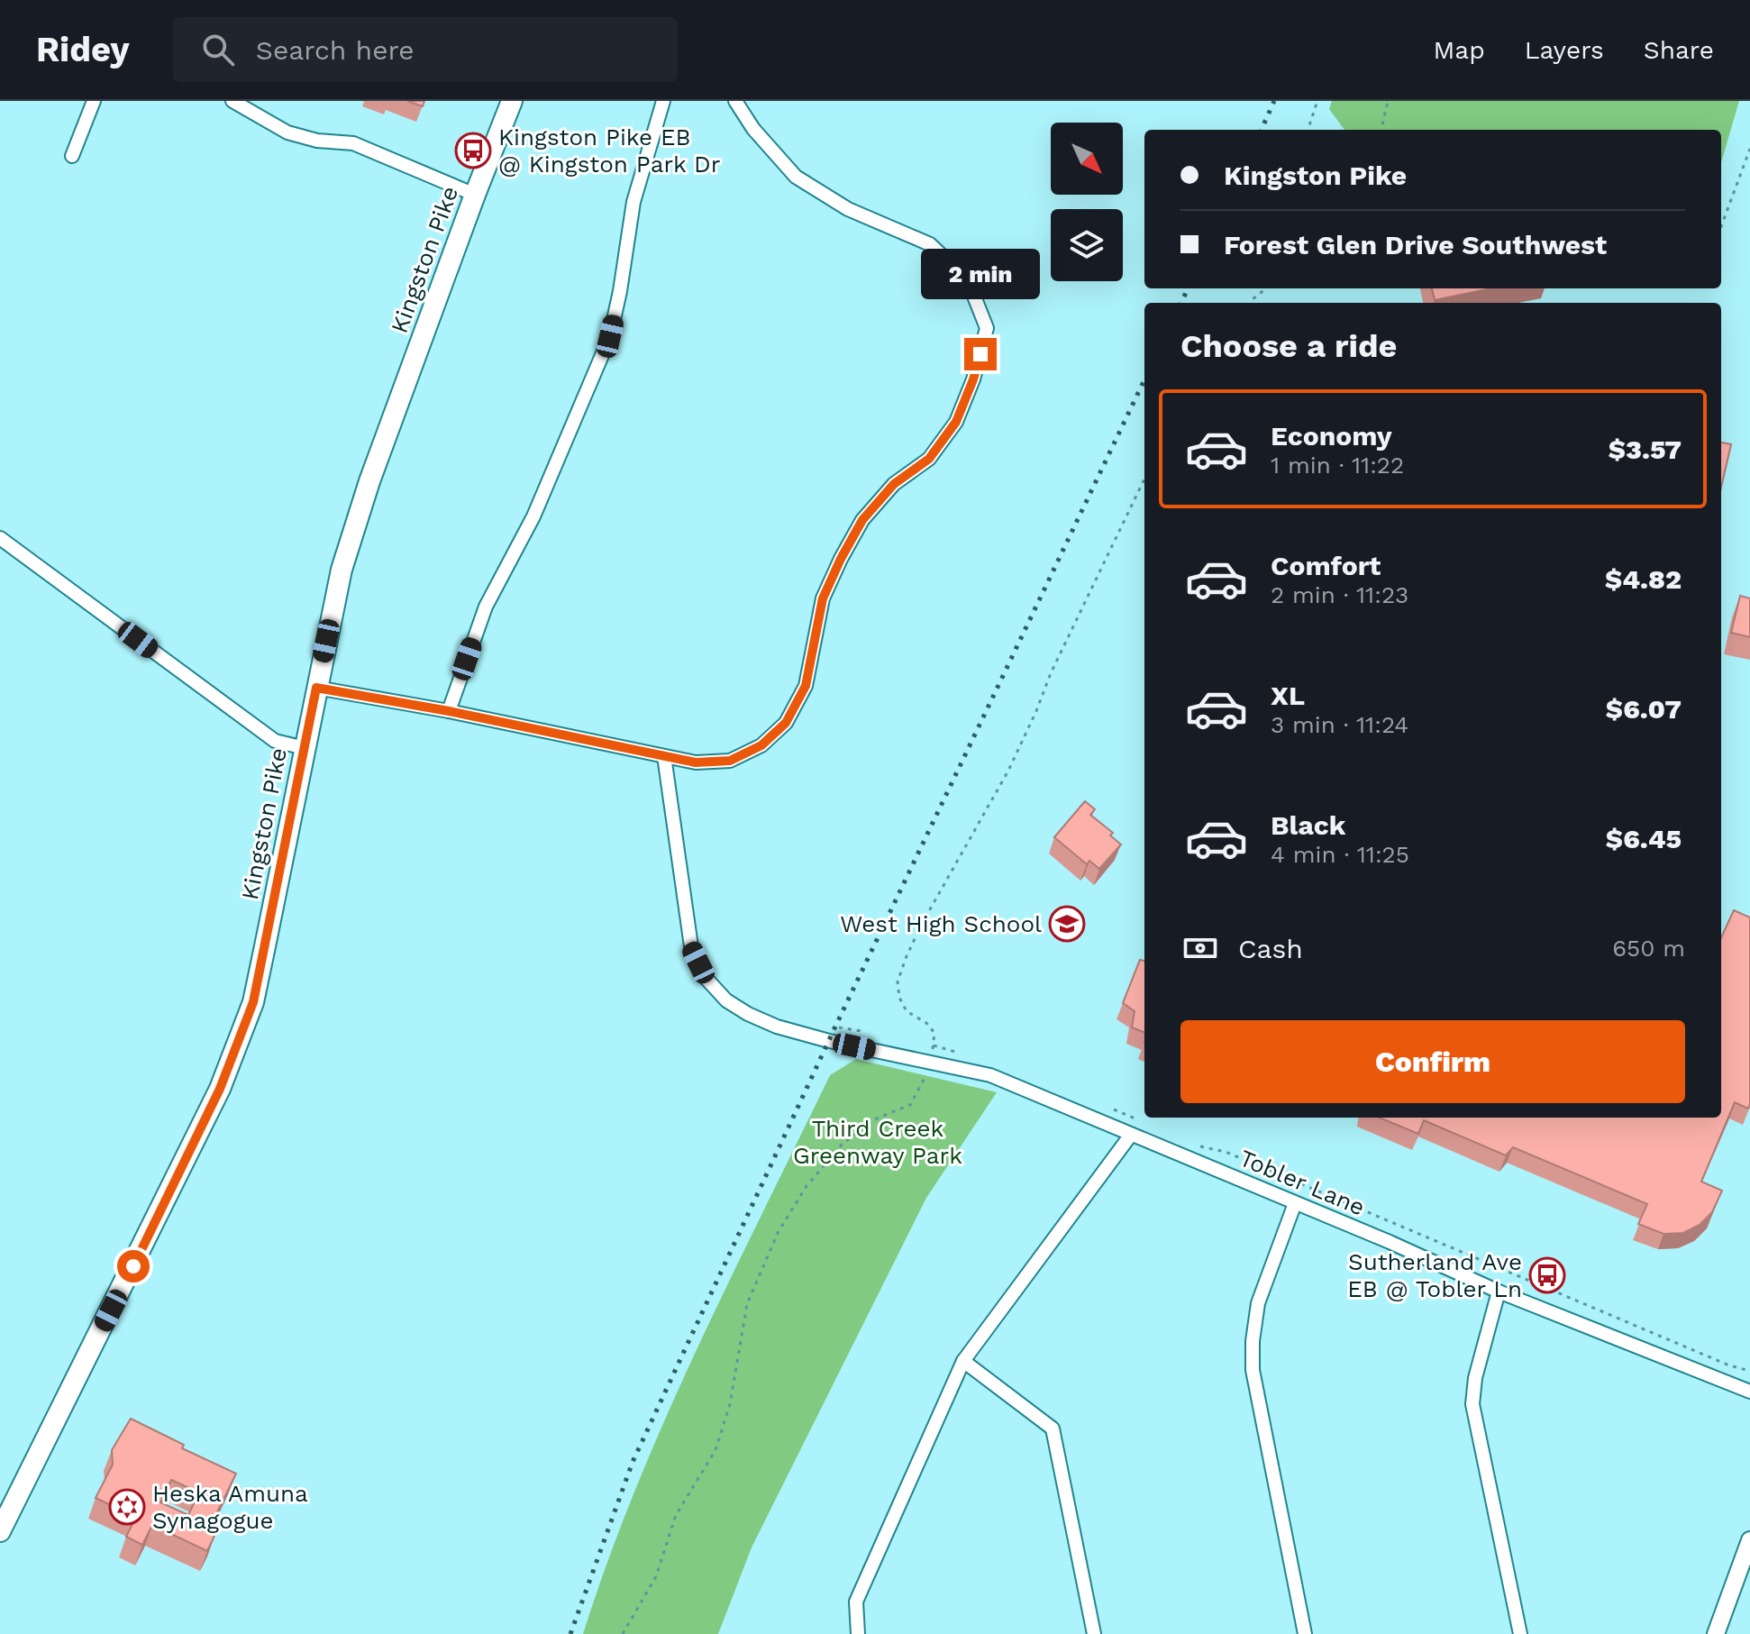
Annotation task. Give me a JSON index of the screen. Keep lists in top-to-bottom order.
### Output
{
  "streets": {
    "main road": ["Kingston Pike"],
    "street": ["Tobler Lane"]
  },
  "parks": ["Third Creek Greenway Park"],
  "places": {
    "bus stop": ["Kingston Pike EB @ Kingston Park Dr", "Sutherland Ave EB @ Tobler Ln"],
    "school or university": ["West High School"],
    "synagogue": ["Heska Amuna Synagogue"]
  },
  "north": "bottom right",
  "page": {
    "header": "Ridey",
    "search": "Search here",
    "nav": ["Map", "Layers", "Share"],
    "banner": ["Kingston Pike", "Forest Glen Drive Southwest"],
    "bubble": "2 min",
    "heading": "Choose a ride",
    "list": [
      {
        "name": "Economy",
        "note": "1 min · 11:22",
        "value": "$3.57"
      },
      {
        "name": "Comfort",
        "note": "2 min · 11:23",
        "value": "$4.82"
      },
      {
        "name": "XL",
        "note": "3 min · 11:24",
        "value": "$6.07"
      },
      {
        "name": "Black",
        "note": "4 min · 11:25",
        "value": "$6.45"
      }
    ],
    "pay": ["Cash", "650 m"],
    "buttons": "Confirm"
  }
}
